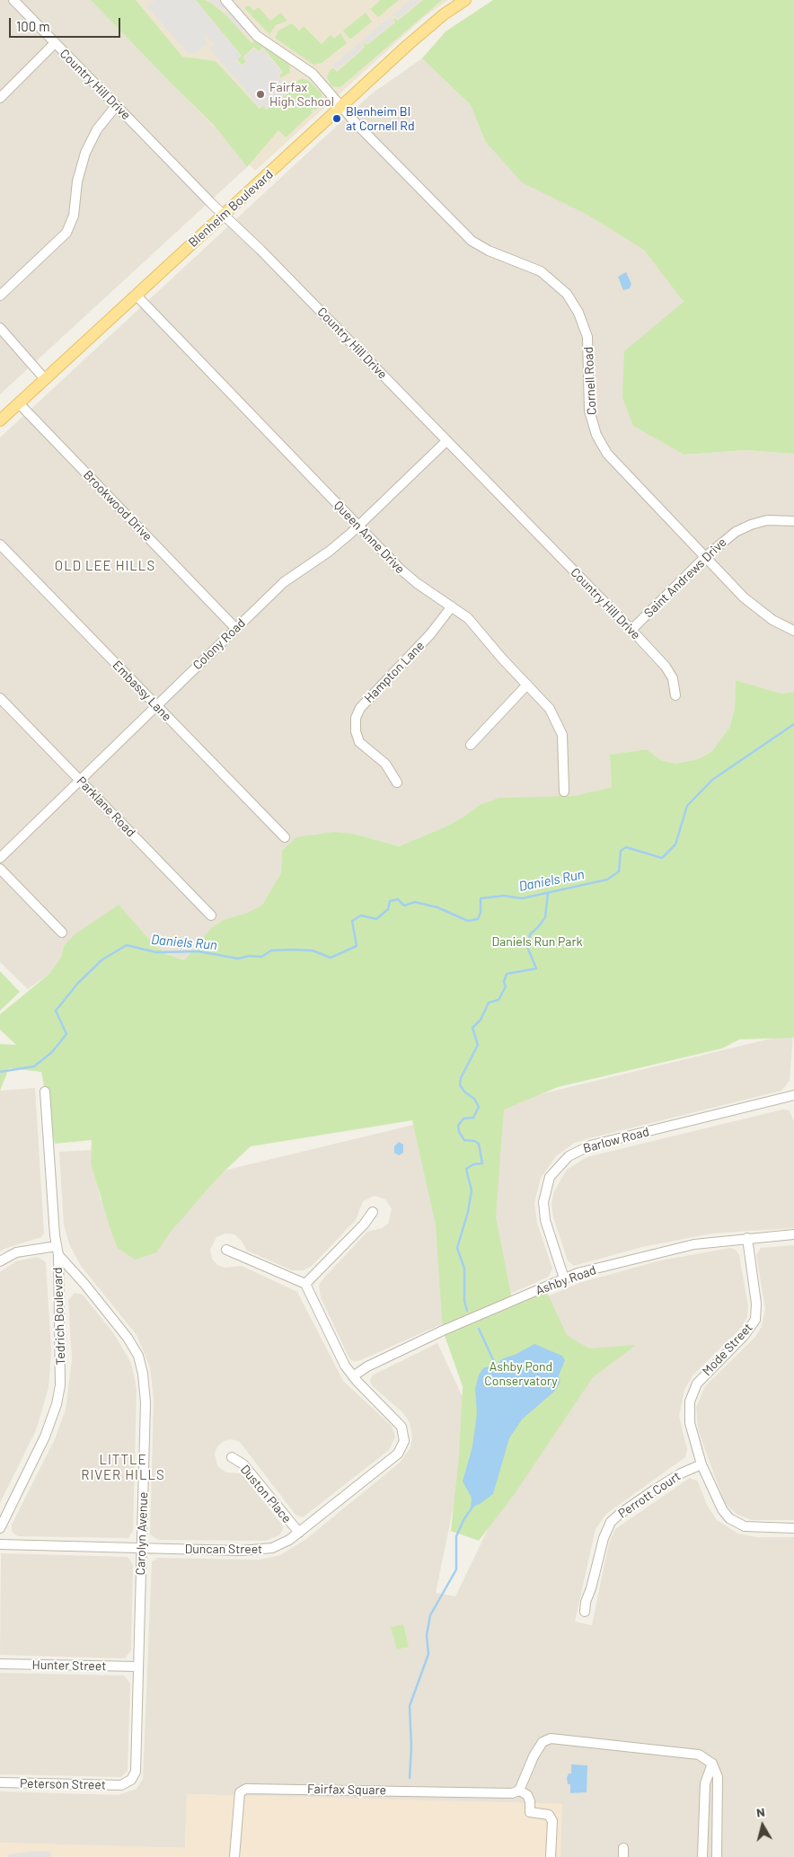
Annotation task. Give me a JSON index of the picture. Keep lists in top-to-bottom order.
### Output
{
  "streets": {
    "main road": ["Blenheim Boulevard"],
    "street": [
      "Country Hill Drive",
      "Cornell Road",
      "Brookwood Drive",
      "Queen Anne Drive",
      "Saint Andrews Drive",
      "Colony Road",
      "Hampton Lane",
      "Embassy Lane",
      "Parklane Road",
      "Barlow Road",
      "Ashby Road",
      "Tedrich Boulevard",
      "Mode Street",
      "Duston Place",
      "Perrott Court",
      "Carolyn Avenue",
      "Duncan Street",
      "Hunter Street",
      "Peterson Street",
      "Fairfax Square"
    ]
  },
  "crossings": [
    ["Country Hill Drive", "Blenheim Boulevard"],
    ["Country Hill Drive", "Saint Andrews Drive"],
    ["Country Hill Drive", "Colony Road"],
    ["Blenheim Boulevard", "Cornell Road"],
    ["Blenheim Boulevard", "Brookwood Drive"],
    ["Blenheim Boulevard", "Queen Anne Drive"],
    ["Cornell Road", "Saint Andrews Drive"],
    ["Brookwood Drive", "Colony Road"],
    ["Queen Anne Drive", "Colony Road"],
    ["Queen Anne Drive", "Hampton Lane"],
    ["Colony Road", "Embassy Lane"],
    ["Colony Road", "Parklane Road"],
    ["Barlow Road", "Ashby Road"],
    ["Ashby Road", "Mode Street"],
    ["Ashby Road", "Duncan Street"],
    ["Tedrich Boulevard", "Carolyn Avenue"],
    ["Mode Street", "Perrott Court"],
    ["Duston Place", "Duncan Street"],
    ["Carolyn Avenue", "Duncan Street"],
    ["Carolyn Avenue", "Hunter Street"],
    ["Carolyn Avenue", "Peterson Street"]
  ],
  "districts": ["OLD LEE HILLS", "LITTLE RIVER HILLS"],
  "water": ["Daniels Run"],
  "parks": ["Daniels Run Park", "Ashby Pond Conservatory"],
  "places": ["Fairfax High School", "Blenheim Bl at Cornell Rd"],
  "scale_bar": "100 m",
  "north": "top"
}
